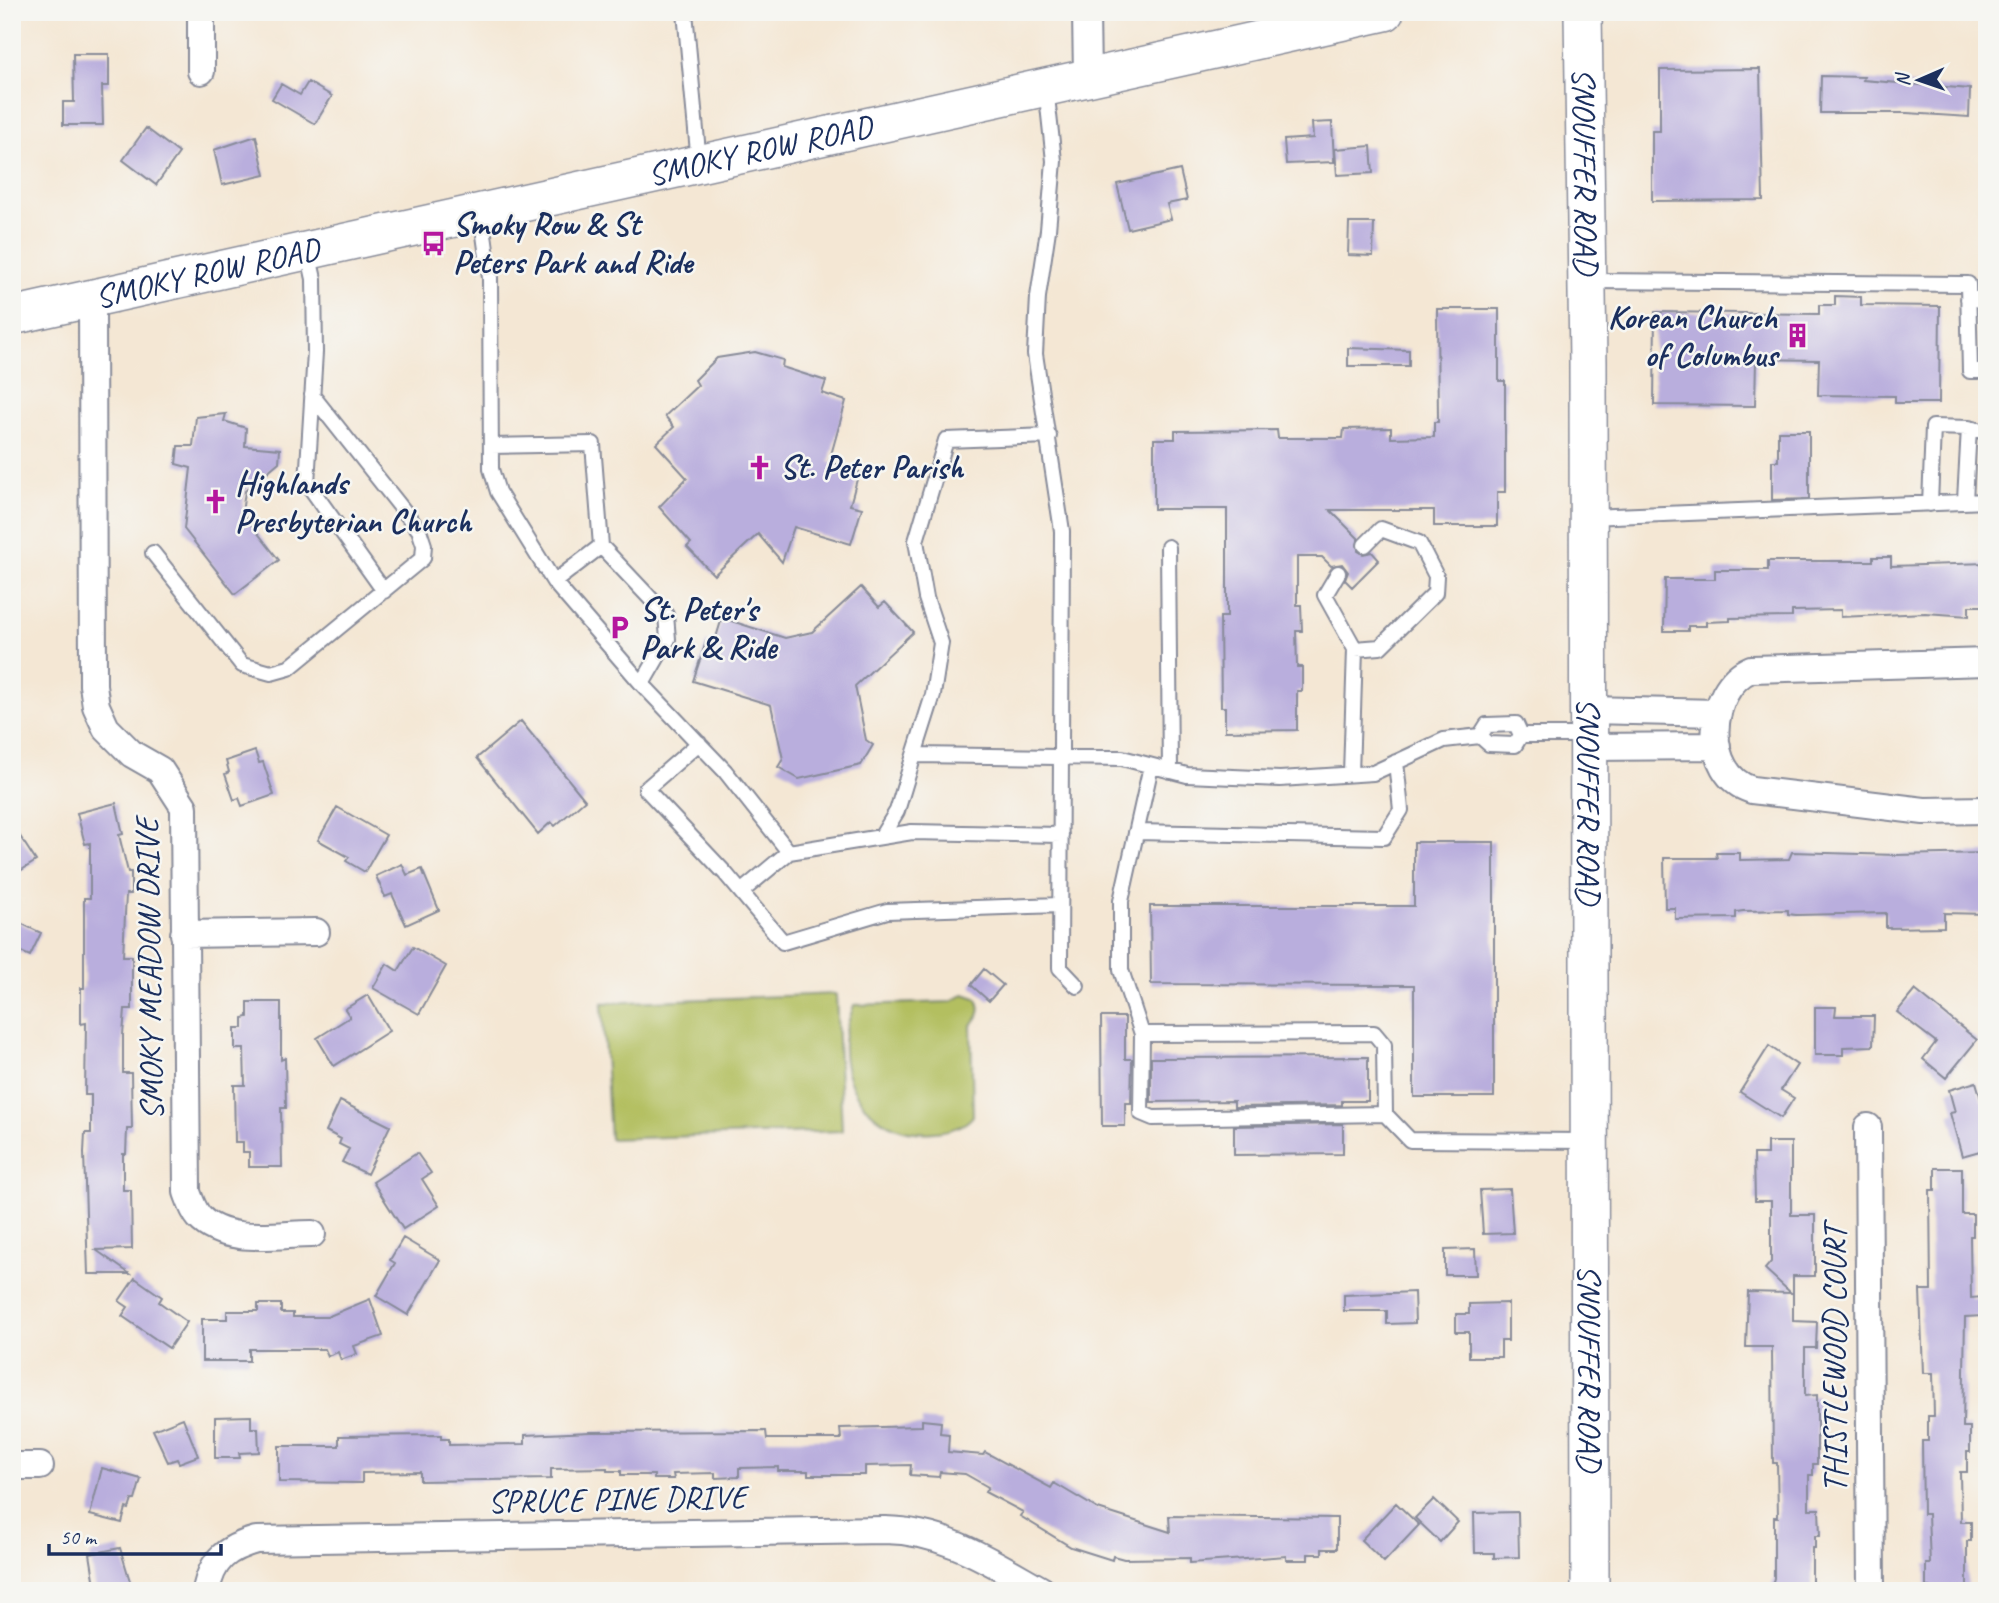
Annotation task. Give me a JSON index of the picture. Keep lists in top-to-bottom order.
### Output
{
  "streets": {
    "main road": ["SMOKY ROW ROAD", "SNOUFFER ROAD"],
    "street": ["SMOKY MEADOW DRIVE", "THISTLEWOOD COURT", "SPRUCE PINE DRIVE"]
  },
  "crossings": [
    ["SMOKY ROW ROAD", "SMOKY MEADOW DRIVE"]
  ],
  "places": {
    "bus stop": ["Smoky Row & St Peters Park and Ride"],
    "building": ["Korean Church of Columbus"],
    "church": ["St. Peter Parish", "Highlands Presbyterian Church"],
    "parking": ["St. Peter's Park & Ride"]
  },
  "scale_bar": "50 m",
  "north": "left"
}
